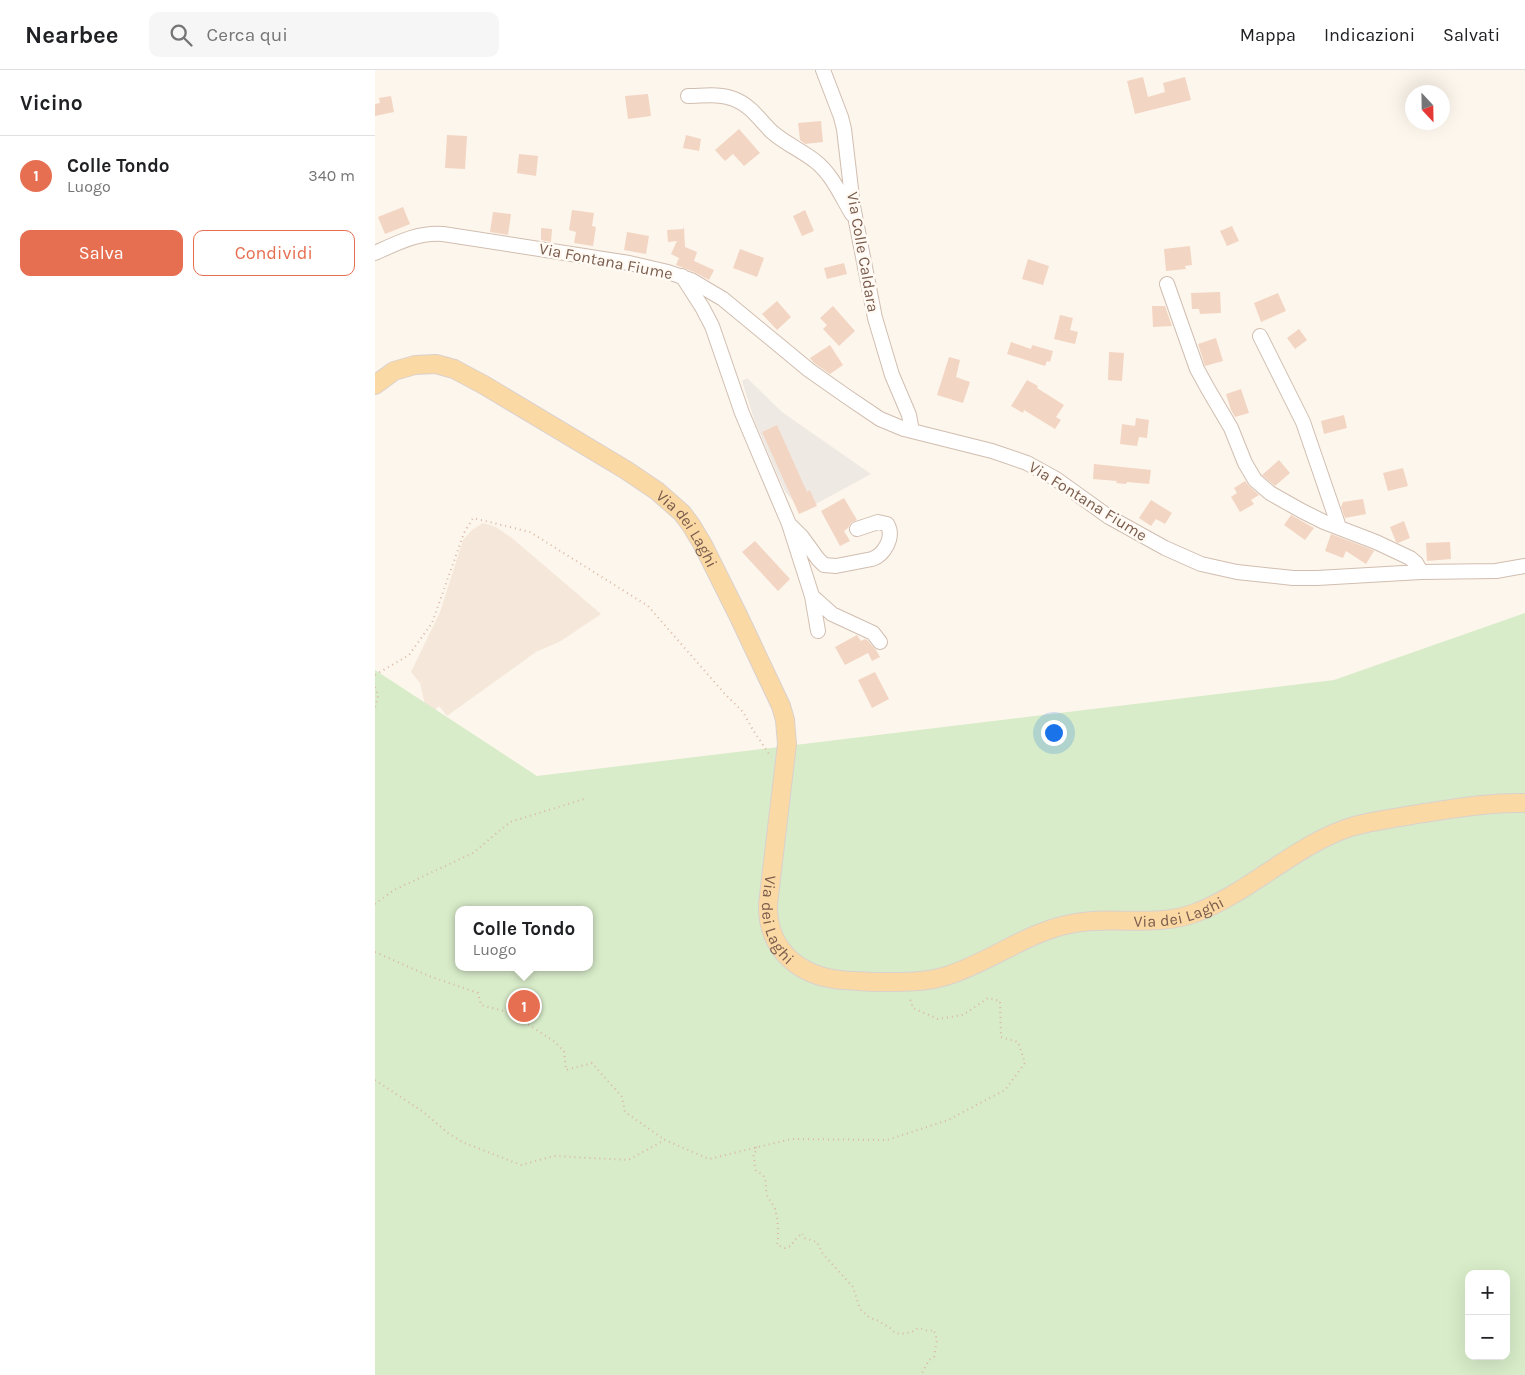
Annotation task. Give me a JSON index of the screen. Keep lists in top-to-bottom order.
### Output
{
  "streets": {
    "main road": ["Via dei Laghi"],
    "street": ["Via Colle Caldara", "Via Fontana Fiume"]
  },
  "crossings": [
    ["Via Colle Caldara", "Via Fontana Fiume"]
  ],
  "north": "bottom",
  "page": {
    "header": "Nearbee",
    "search": "Cerca qui",
    "nav": ["Mappa", "Indicazioni", "Salvati"],
    "heading": "Vicino",
    "list": [
      {
        "mark": "1",
        "name": "Colle Tondo",
        "note": "Luogo",
        "value": "340 m"
      }
    ],
    "buttons": ["Salva", "Condividi"],
    "popup": ["Colle Tondo", "Luogo"],
    "pins": "1",
    "map_buttons": ["+", "−"]
  }
}
